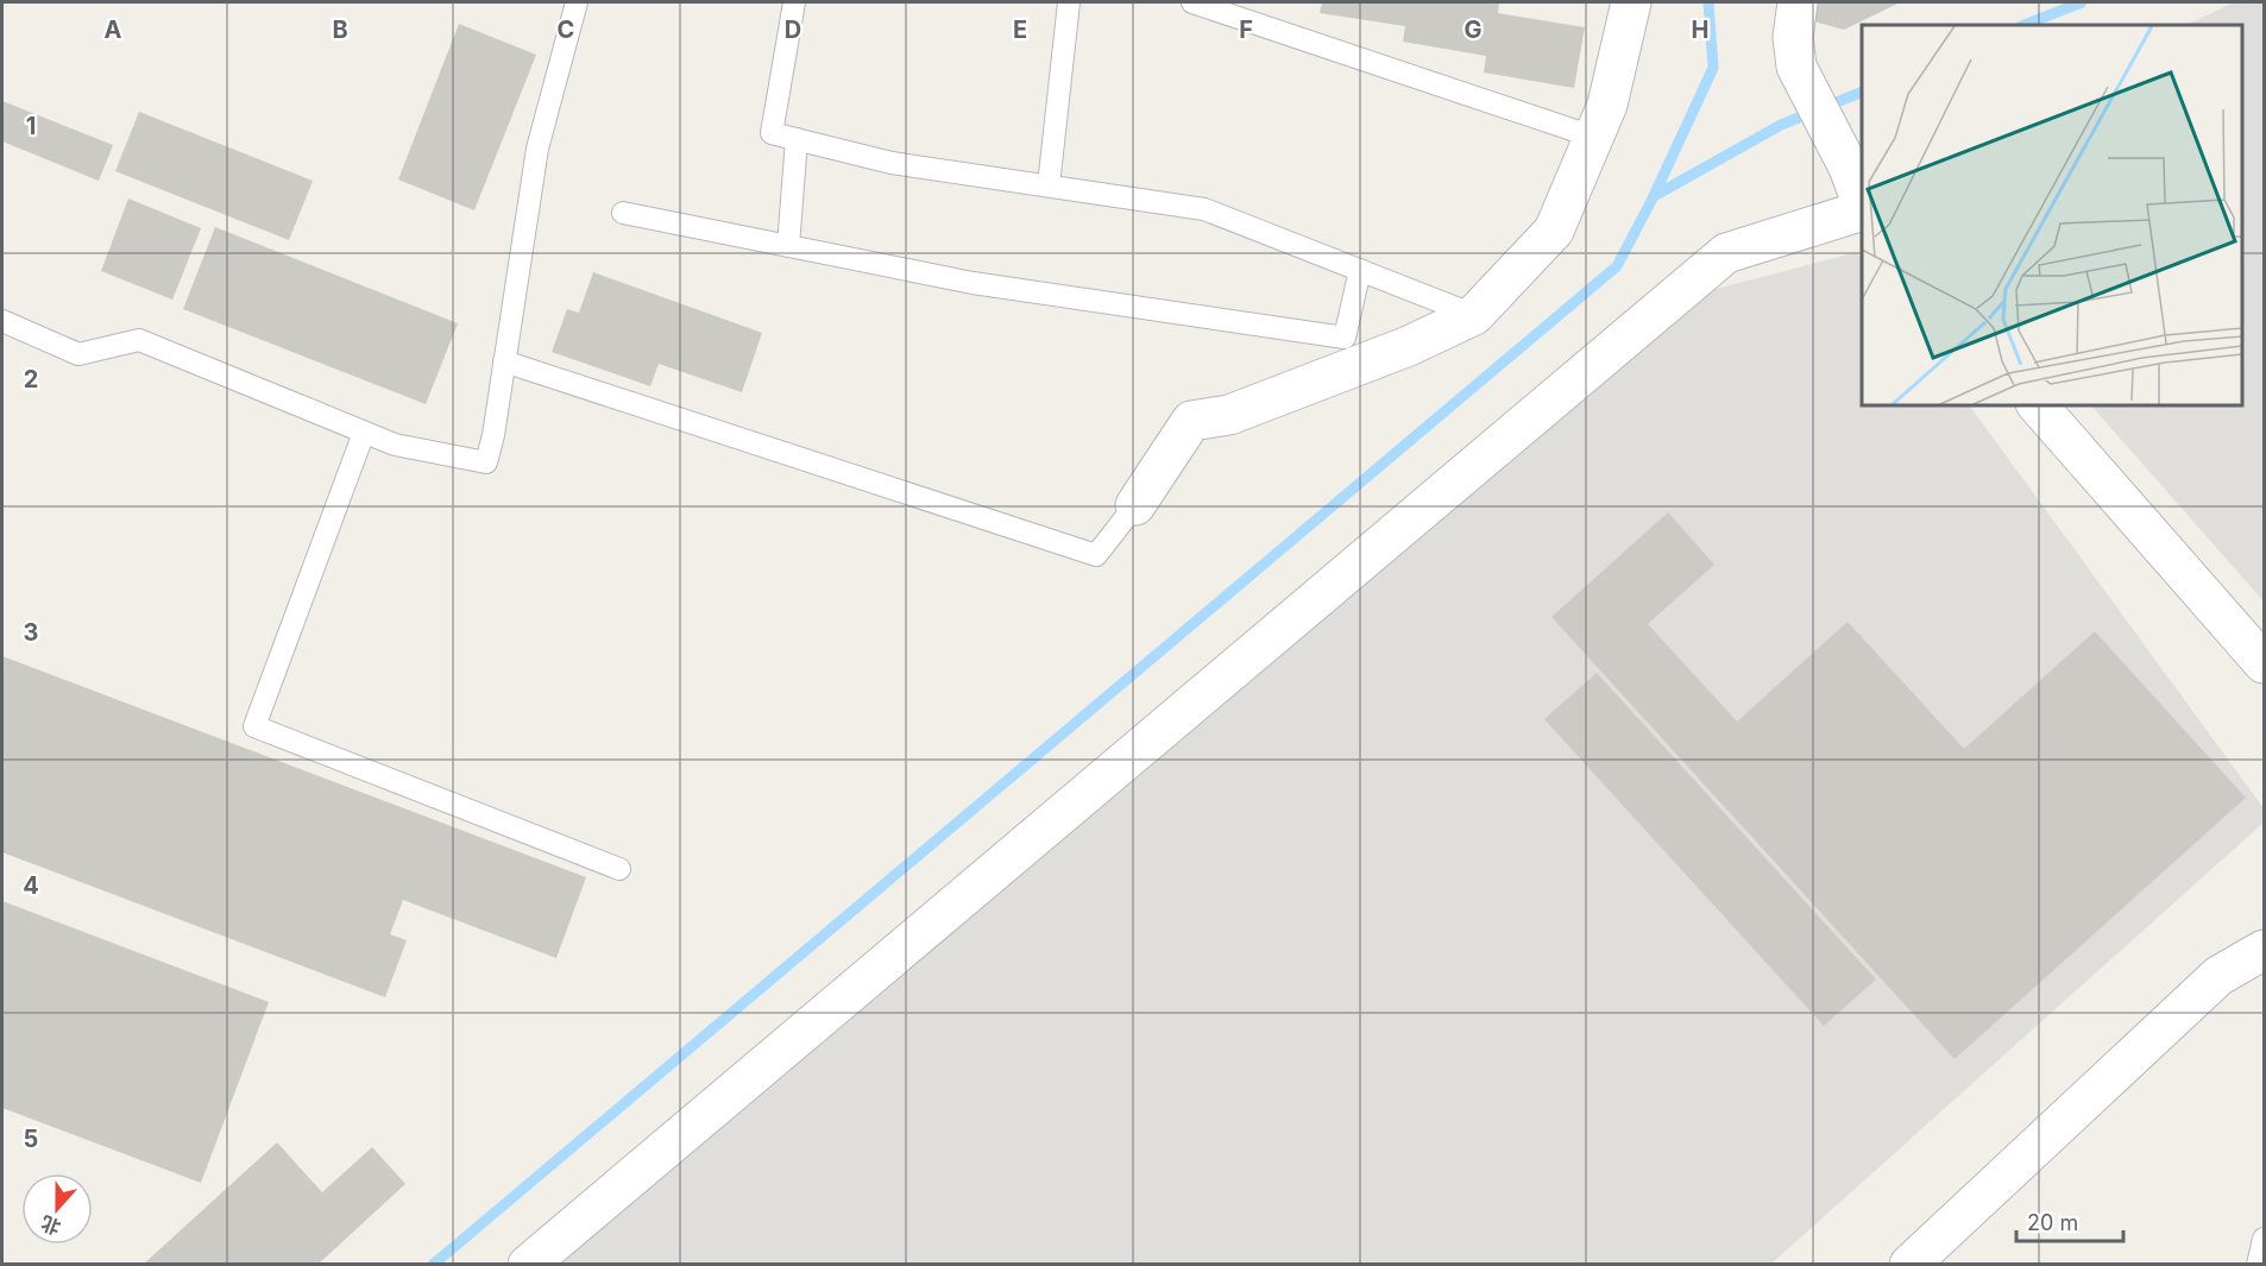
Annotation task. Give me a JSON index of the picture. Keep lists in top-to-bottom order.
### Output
{
  "scale_bar": "20 m",
  "north": "bottom",
  "grid": {
    "columns": [
      "A",
      "B",
      "C",
      "D",
      "E",
      "F",
      "G",
      "H"
    ],
    "rows": [
      "1",
      "2",
      "3",
      "4",
      "5"
    ]
  }
}
